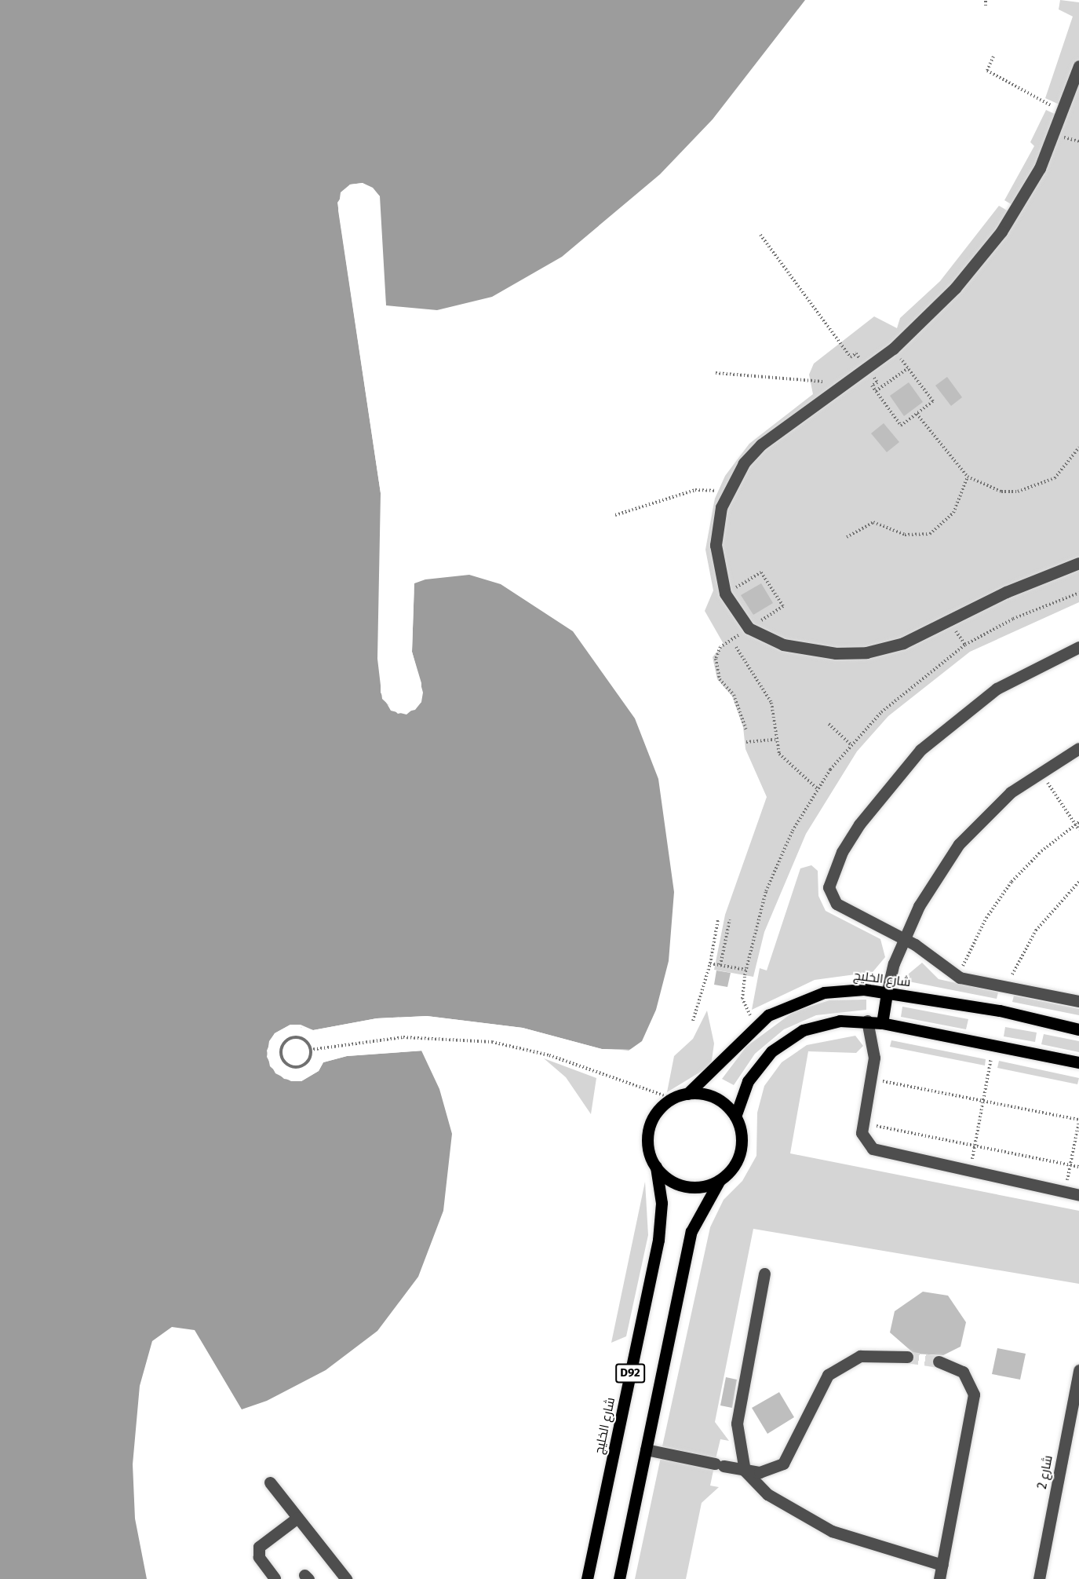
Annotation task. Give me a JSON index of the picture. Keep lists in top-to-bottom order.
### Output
{
  "streets": {
    "main road": ["شارع الخليج", "D92"],
    "street": ["شارع 2"]
  },
  "crossings": [
    ["شارع الخليج", "D92"]
  ]
}
